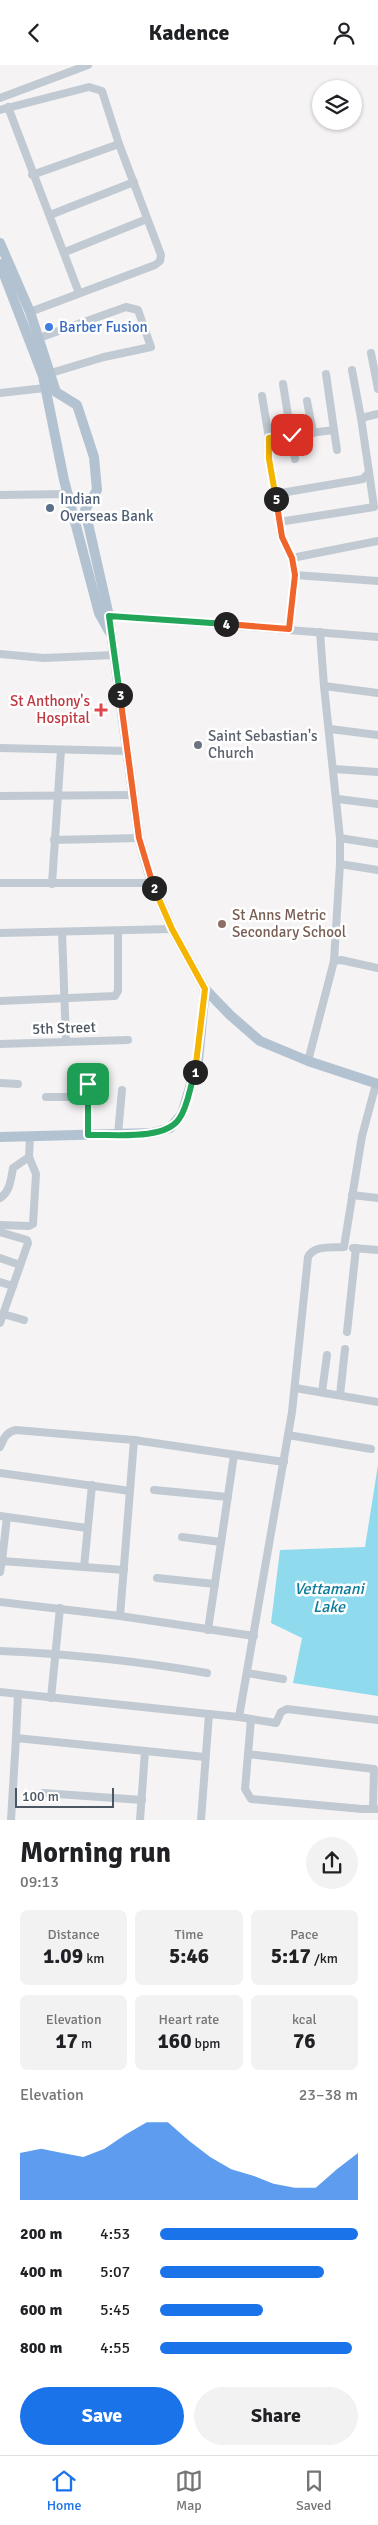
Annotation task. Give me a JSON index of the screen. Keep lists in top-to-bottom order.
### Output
{
  "streets": {
    "street": ["5th Street"]
  },
  "water": ["Vettamani Lake"],
  "places": {
    "other": [
      "Barber Fusion",
      "Indian Overseas Bank",
      "Saint Sebastian's Church",
      "St Anns Metric Secondary School"
    ],
    "health": ["St Anthony's Hospital"]
  },
  "scale_bar": "100 m",
  "page": {
    "header": "Kadence",
    "pins": [
      "5",
      "4",
      "3",
      "2",
      "1"
    ],
    "scale": "100 m",
    "heading": ["Morning run", "09:13"],
    "stats": [
      ["Distance", "1.09 km"],
      ["Time", "5:46"],
      ["Pace", "5:17 /km"],
      ["Elevation", "17 m"],
      ["Heart rate", "160 bpm"],
      ["kcal", "76"]
    ],
    "chart": ["Elevation", "23–38 m"],
    "list": [
      {
        "name": "200 m",
        "note": "4:53"
      },
      {
        "name": "400 m",
        "note": "5:07"
      },
      {
        "name": "600 m",
        "note": "5:45"
      },
      {
        "name": "800 m",
        "note": "4:55"
      }
    ],
    "buttons": ["Save", "Share"],
    "tabs": ["Home", "Map", "Saved"]
  }
}
